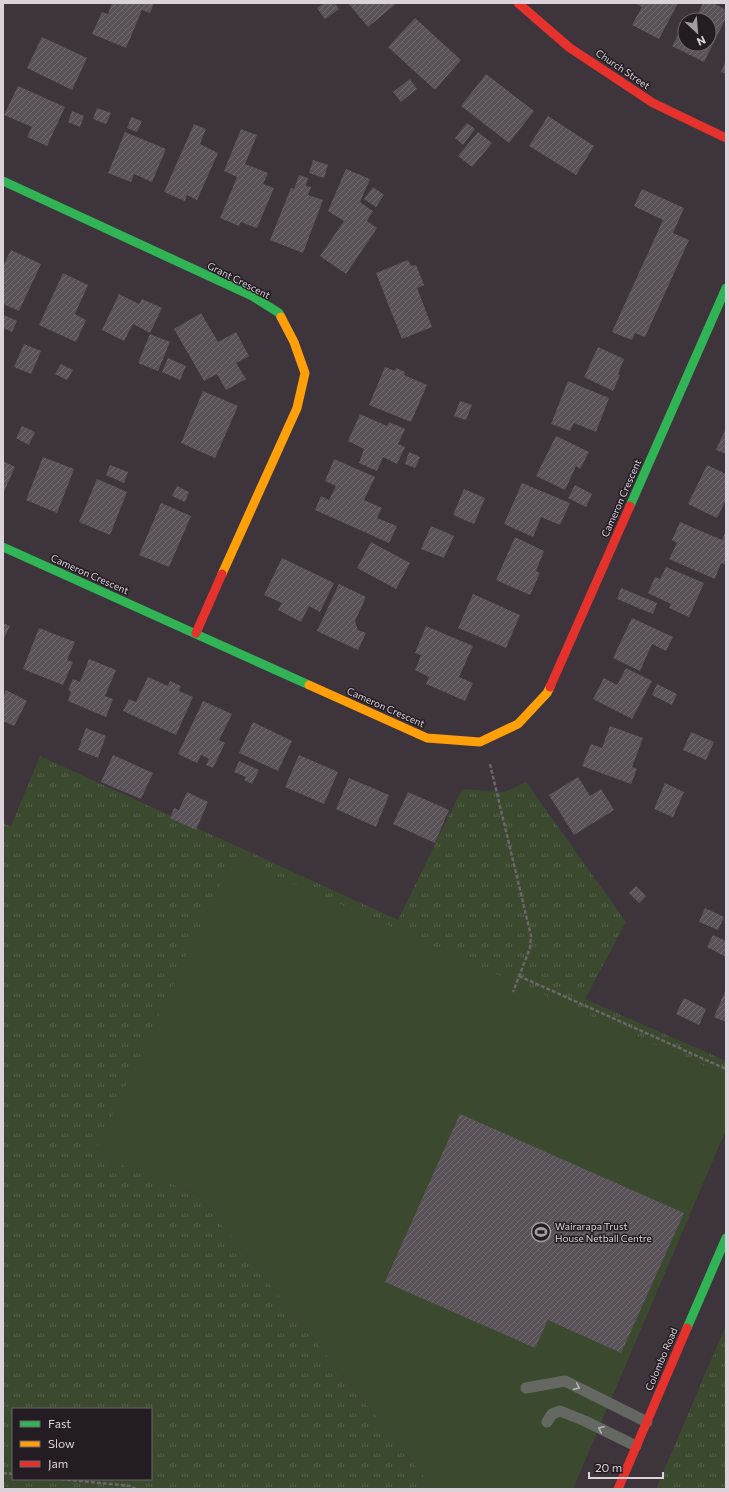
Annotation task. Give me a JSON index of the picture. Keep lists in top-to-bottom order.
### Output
{
  "streets": {
    "street": [
      "Church Street",
      "Grant Crescent",
      "Cameron Crescent",
      "Colombo Road"
    ]
  },
  "crossings": [
    ["Grant Crescent", "Cameron Crescent"]
  ],
  "places": {
    "sports": ["Wairarapa Trust House Netball Centre"]
  },
  "legend": ["Fast", "Slow", "Jam"],
  "scale_bar": "20 m",
  "north": "bottom right"
}
